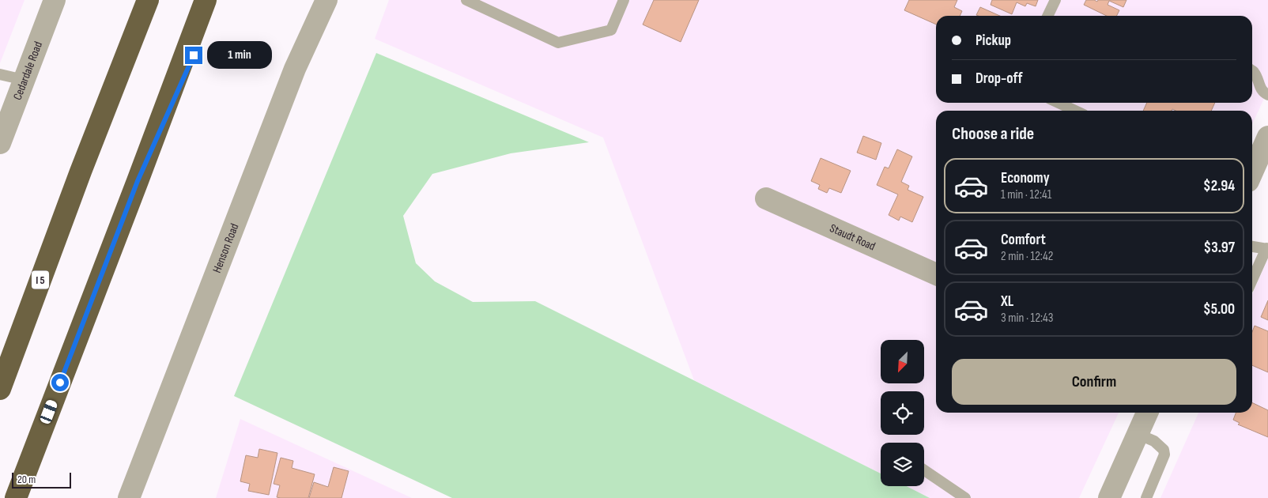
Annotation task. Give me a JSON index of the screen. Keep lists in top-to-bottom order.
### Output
{
  "streets": {
    "highway": ["I 5"],
    "street": ["Cedardale Road", "Staudt Road", "Henson Road"]
  },
  "scale_bar": "20 m",
  "north": "bottom left",
  "page": {
    "banner": ["Pickup", "Drop-off"],
    "bubble": "1 min",
    "heading": "Choose a ride",
    "list": [
      {
        "name": "Economy",
        "note": "1 min · 12:41",
        "value": "$2.94"
      },
      {
        "name": "Comfort",
        "note": "2 min · 12:42",
        "value": "$3.97"
      },
      {
        "name": "XL",
        "note": "3 min · 12:43",
        "value": "$5.00"
      }
    ],
    "buttons": "Confirm",
    "scale": "20 m"
  }
}
